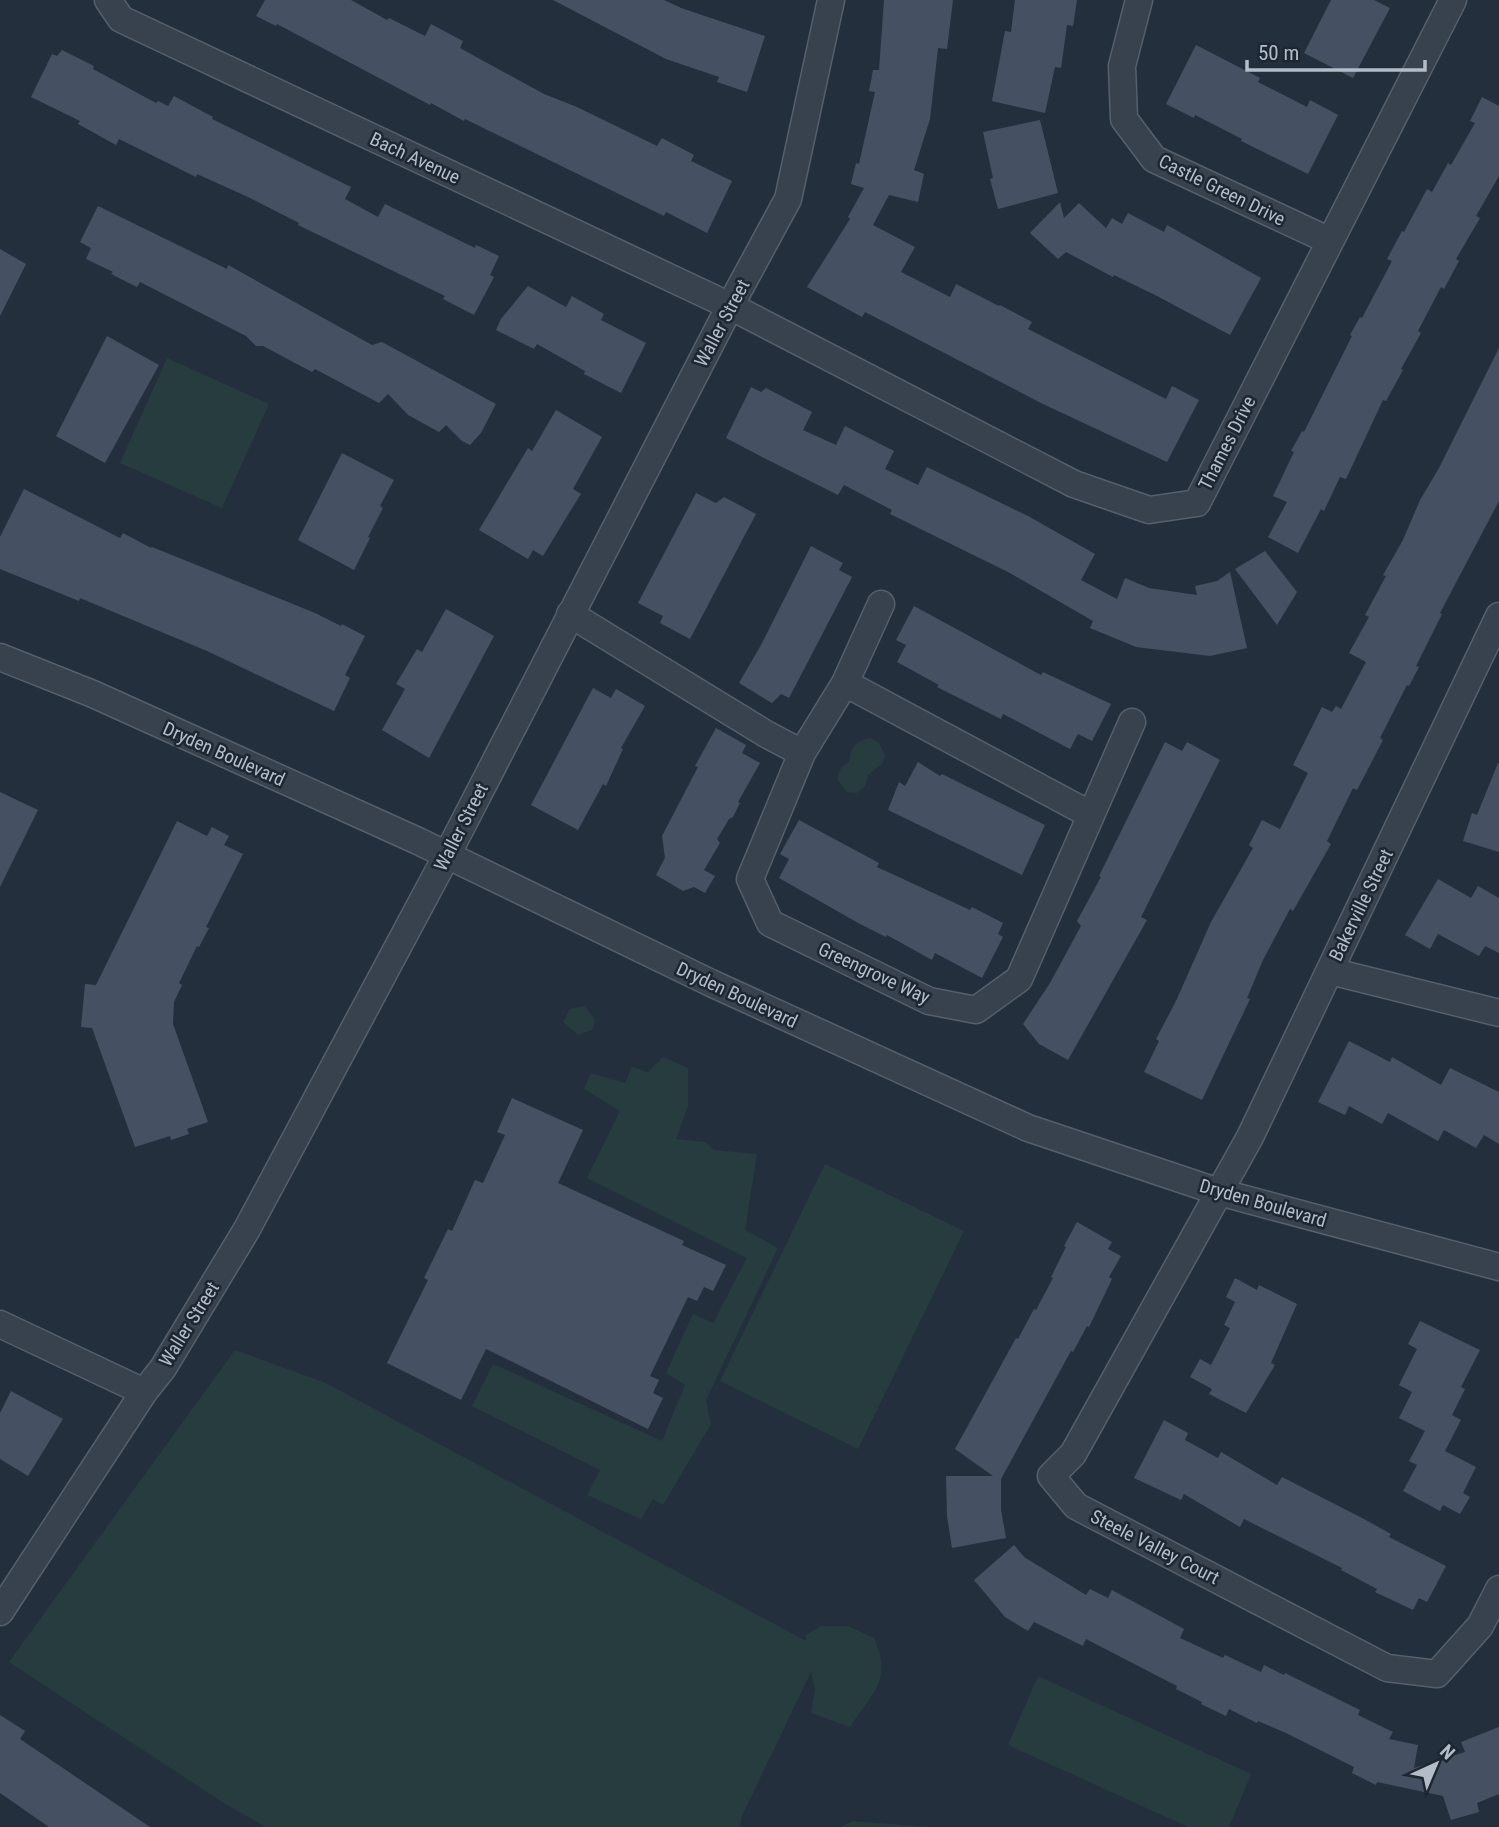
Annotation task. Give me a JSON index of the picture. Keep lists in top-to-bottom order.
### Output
{
  "streets": {
    "street": [
      "Bach Avenue",
      "Castle Green Drive",
      "Waller Street",
      "Thames Drive",
      "Dryden Boulevard",
      "Bakerville Street",
      "Greengrove Way",
      "Steele Valley Court"
    ]
  },
  "crossings": [
    ["Bach Avenue", "Waller Street"],
    ["Bach Avenue", "Thames Drive"],
    ["Castle Green Drive", "Thames Drive"],
    ["Waller Street", "Thames Drive"],
    ["Waller Street", "Dryden Boulevard"],
    ["Dryden Boulevard", "Bakerville Street"],
    ["Dryden Boulevard", "Steele Valley Court"],
    ["Bakerville Street", "Steele Valley Court"]
  ],
  "scale_bar": "50 m",
  "north": "top right"
}
